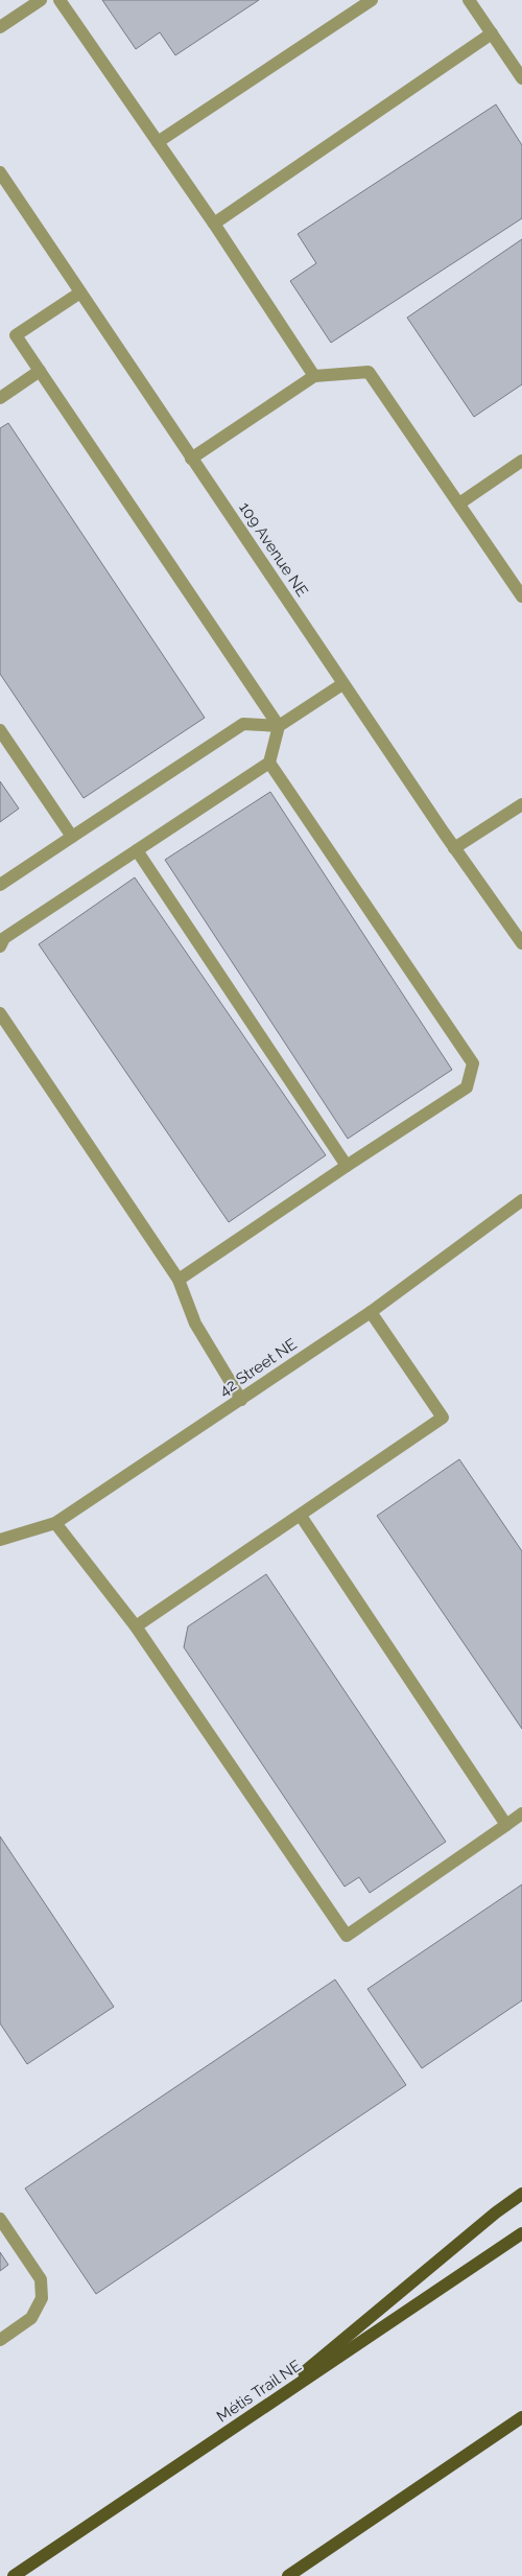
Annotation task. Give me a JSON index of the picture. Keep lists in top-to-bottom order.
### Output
{
  "streets": {
    "main road": ["Métis Trail NE"],
    "street": ["109 Avenue NE", "42 Street NE"]
  }
}
